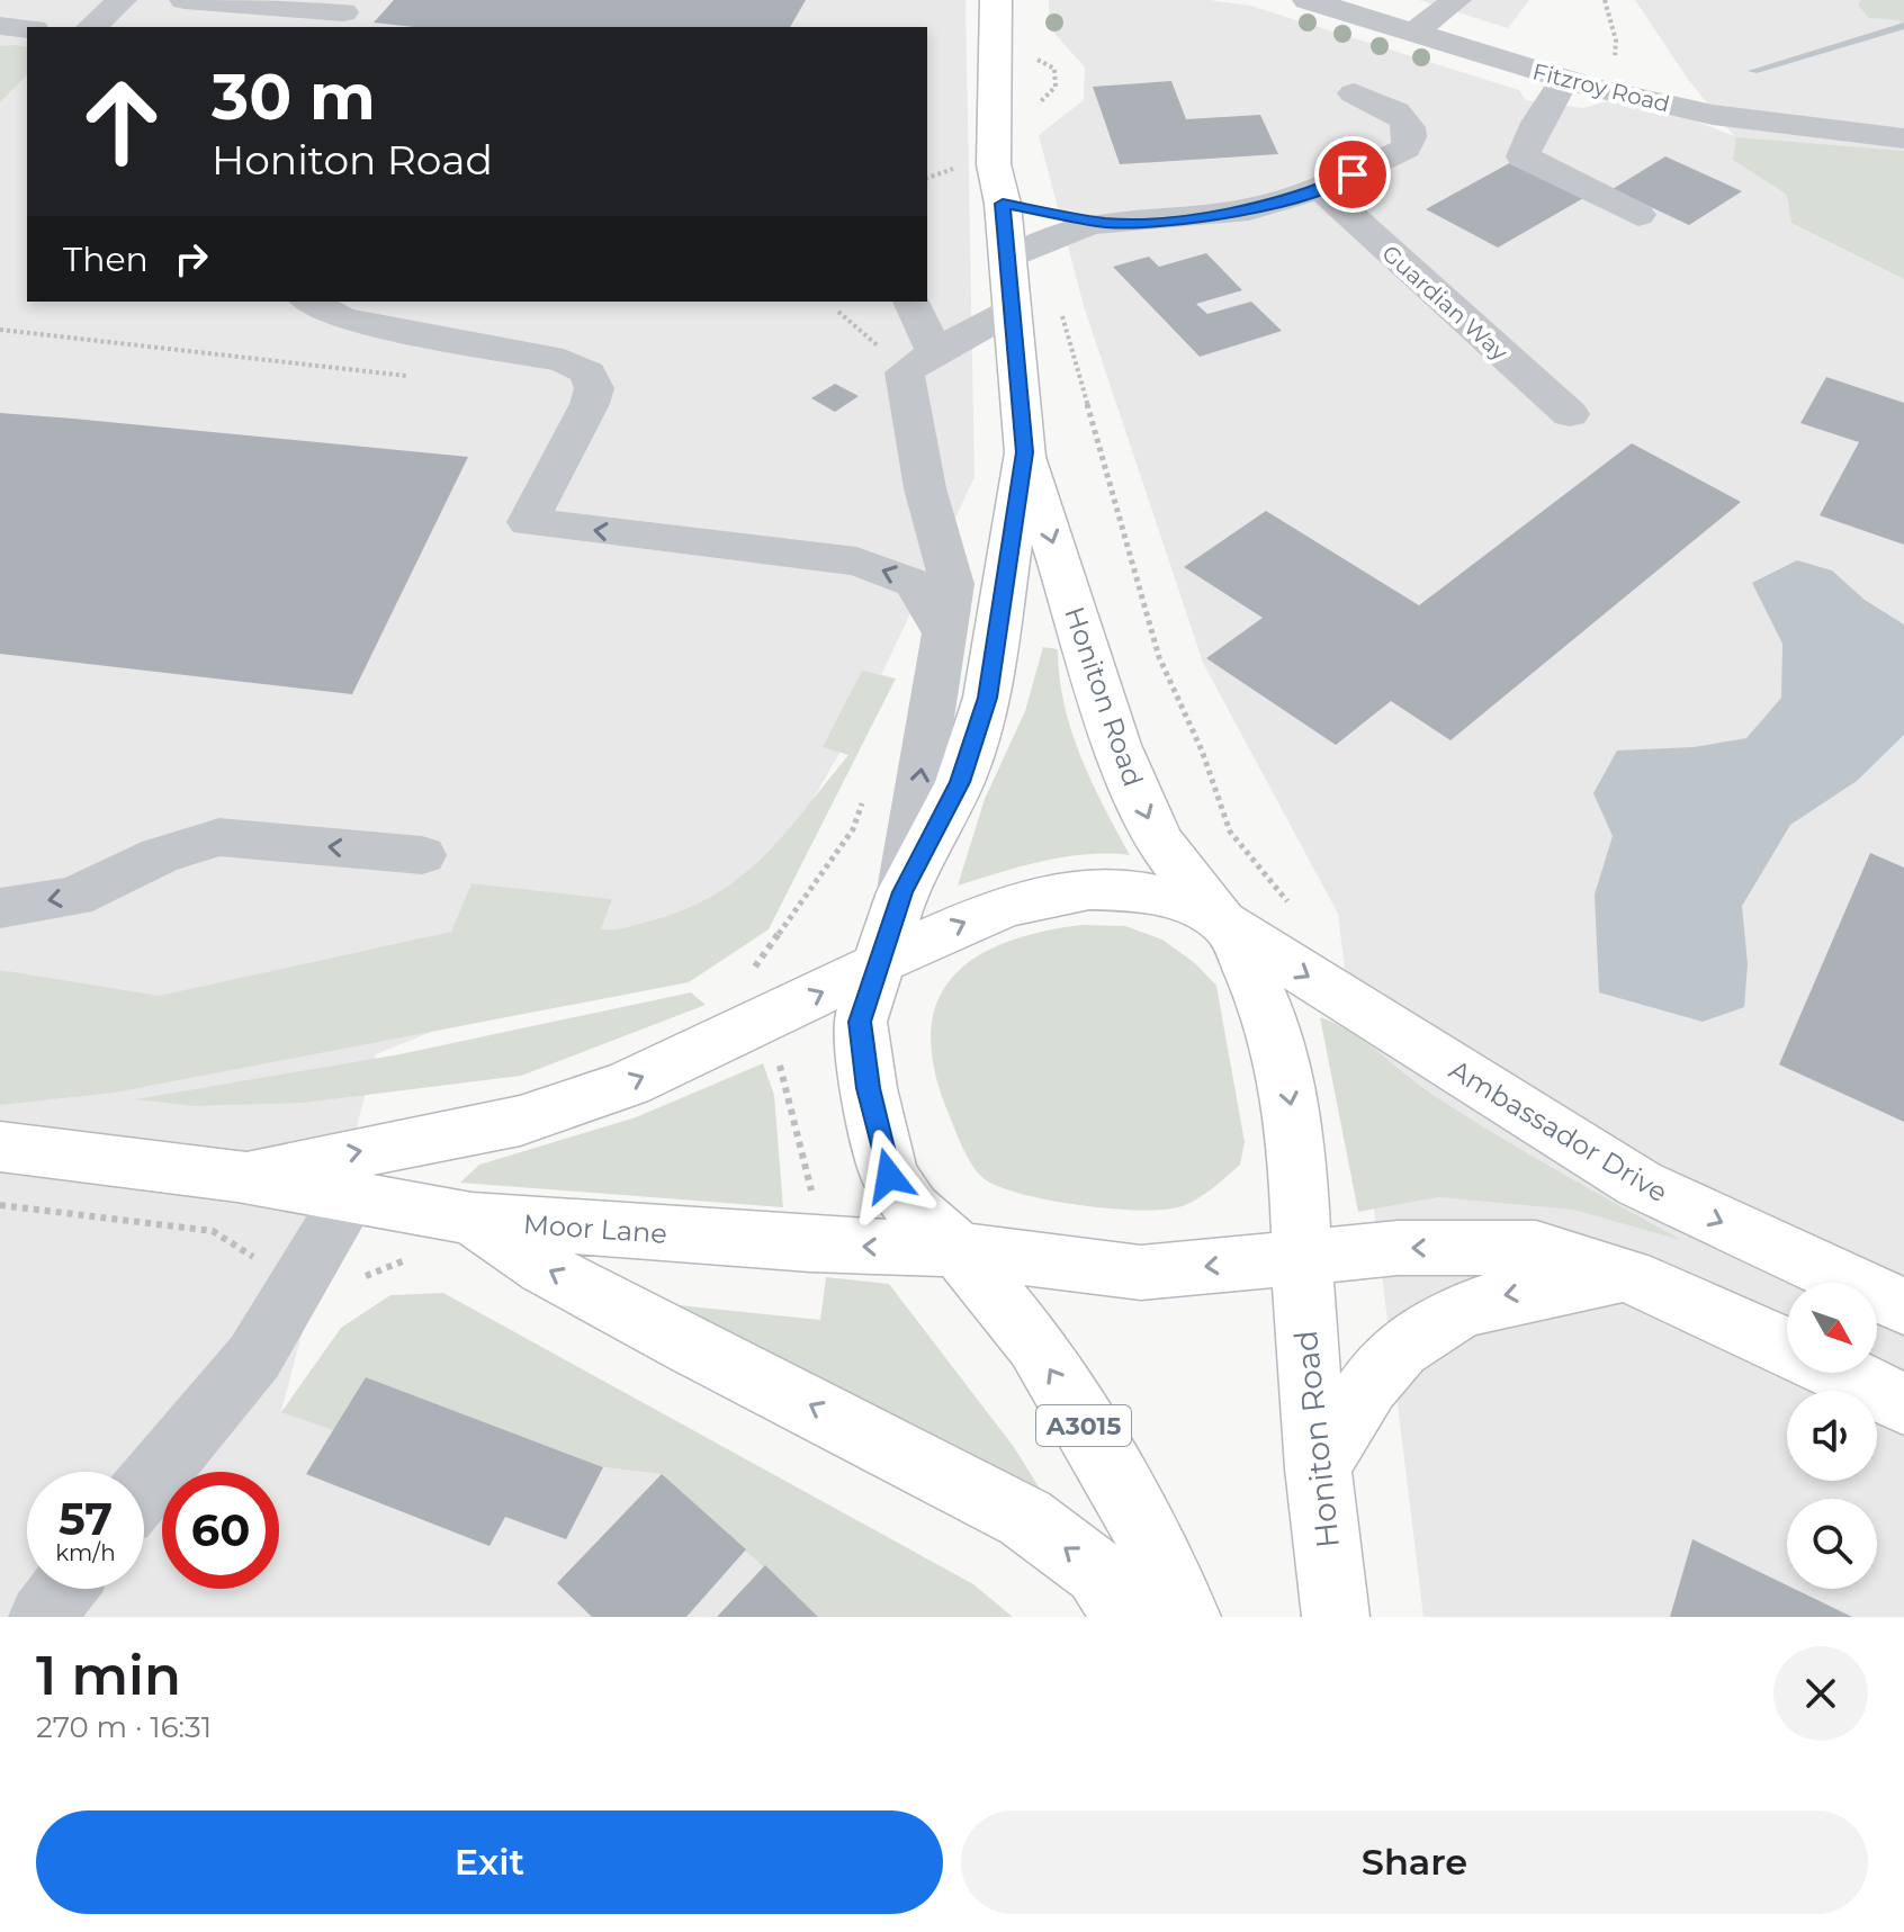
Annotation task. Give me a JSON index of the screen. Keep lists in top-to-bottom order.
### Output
{
  "streets": {
    "main road": [
      "Honiton Road",
      "Ambassador Drive",
      "Moor Lane",
      "A3015"
    ],
    "street": ["Fitzroy Road", "Guardian Way"]
  },
  "crossings": [
    ["Honiton Road", "Ambassador Drive"],
    ["Honiton Road", "Moor Lane"],
    ["Honiton Road", "A3015"],
    ["Ambassador Drive", "Moor Lane"],
    ["Moor Lane", "A3015"]
  ],
  "one_way": ["Ambassador Drive"],
  "north": "bottom right",
  "page": {
    "turn": ["30 m", "Honiton Road"],
    "then": "Then",
    "speed": "57 km/h",
    "limit": "60",
    "heading": ["1 min", "270 m · 16:31"],
    "buttons": ["Exit", "Share"]
  }
}
